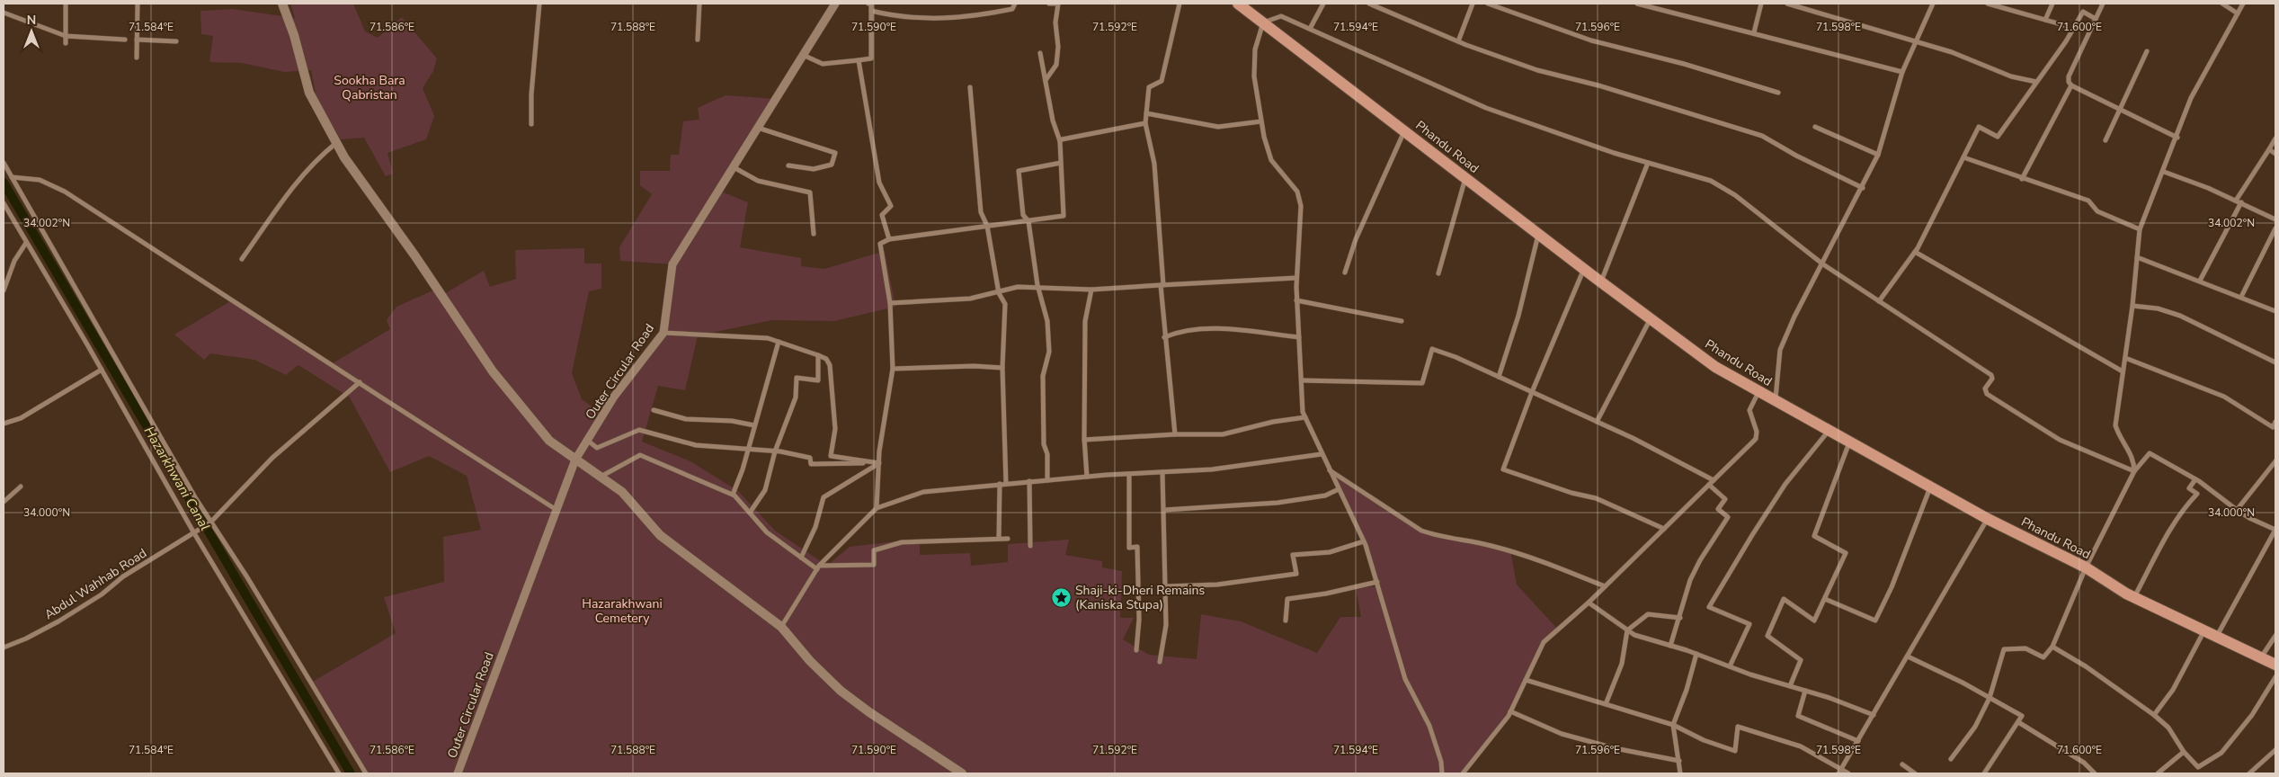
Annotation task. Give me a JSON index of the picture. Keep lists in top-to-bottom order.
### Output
{
  "streets": {
    "main road": ["Phandu Road"],
    "street": ["Outer Circular Road", "Abdul Wahhab Road"]
  },
  "water": ["Hazarkhwani Canal"],
  "parks": ["Sookha Bara Qabristan", "Hazarakhwani Cemetery"],
  "places": {
    "place": ["Shaji-ki-Dheri Remains (Kaniska Stupa)"]
  },
  "north": "top",
  "coordinates": [
    "71.584°E",
    "71.586°E",
    "71.588°E",
    "71.590°E",
    "71.592°E",
    "71.594°E",
    "71.596°E",
    "71.598°E",
    "71.600°E",
    "34.002°N",
    "34.000°N"
  ]
}
